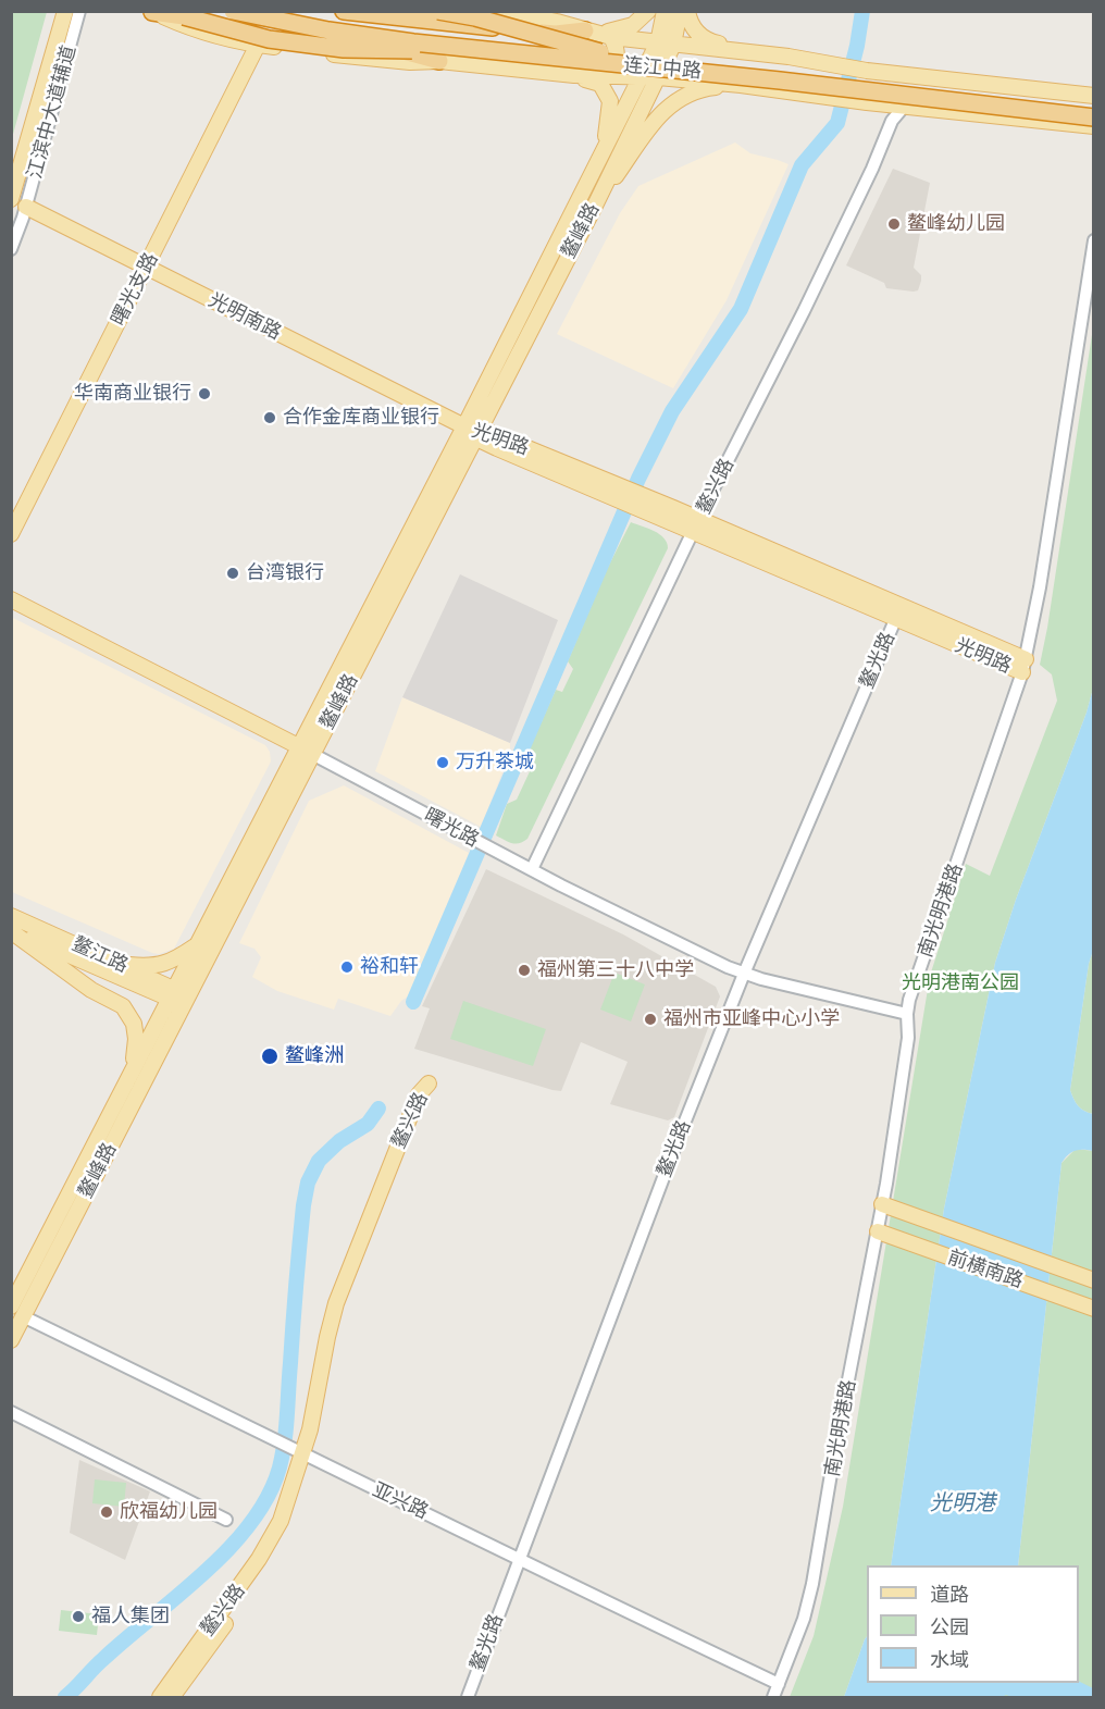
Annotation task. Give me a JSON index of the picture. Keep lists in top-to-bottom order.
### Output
{
  "streets": {
    "highway": ["连江中路"],
    "main road": [
      "鳌峰路",
      "曙光支路",
      "光明南路",
      "光明路",
      "鳌兴路",
      "曙光路",
      "鳌江路",
      "前横南路"
    ],
    "street": [
      "江滨中大道辅道",
      "鳌光路",
      "南光明港路",
      "亚兴路"
    ]
  },
  "crossings": [
    ["江滨中大道辅道", "光明南路"],
    ["鳌峰路", "光明南路"],
    ["鳌峰路", "光明路"],
    ["鳌峰路", "曙光路"],
    ["鳌峰路", "鳌江路"],
    ["鳌峰路", "亚兴路"],
    ["曙光支路", "光明南路"],
    ["光明南路", "光明路"],
    ["光明路", "鳌兴路"],
    ["光明路", "鳌光路"],
    ["光明路", "南光明港路"],
    ["鳌兴路", "曙光路"],
    ["鳌兴路", "亚兴路"],
    ["鳌光路", "曙光路"],
    ["鳌光路", "亚兴路"],
    ["曙光路", "南光明港路"],
    ["南光明港路", "前横南路"],
    ["南光明港路", "亚兴路"]
  ],
  "water": ["光明港"],
  "parks": ["光明港南公园"],
  "places": [
    "鳌峰幼儿园",
    "华南商业银行",
    "合作金库商业银行",
    "台湾银行",
    "万升茶城",
    "裕和轩",
    "福州第三十八中学",
    "福州市亚峰中心小学",
    "鳌峰洲",
    "欣福幼儿园",
    "福人集团"
  ],
  "legend": ["道路", "公园", "水域"]
}
